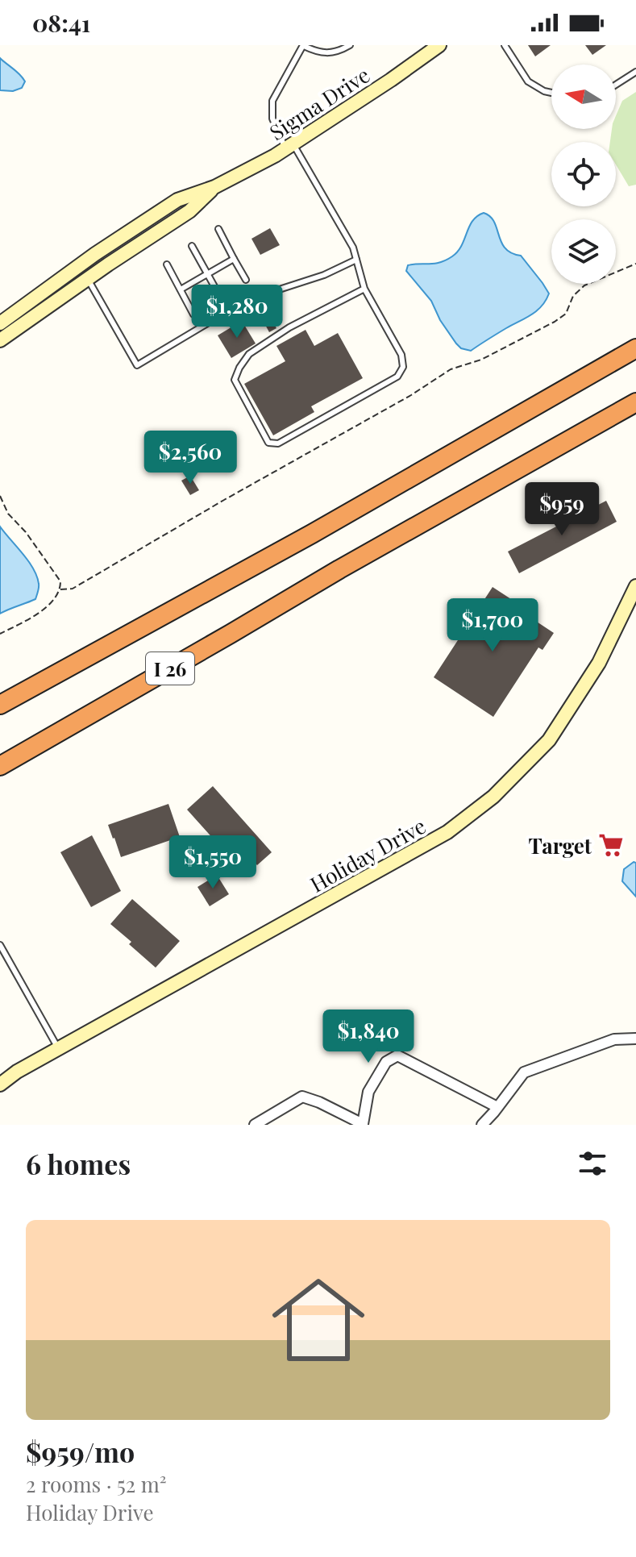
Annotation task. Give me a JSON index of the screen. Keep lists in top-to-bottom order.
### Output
{
  "streets": {
    "highway": ["I 26"],
    "main road": ["Sigma Drive", "Holiday Drive"]
  },
  "places": {
    "supermarket": ["Target"]
  },
  "north": "left",
  "page": {
    "status": "08:41",
    "price": [
      "$1,280",
      "$2,560",
      "$959",
      "$1,700",
      "$1,550",
      "$1,840"
    ],
    "heading": "6 homes",
    "list": [
      {
        "name": "$959/mo",
        "note": "2 rooms · 52 m² · Holiday Drive"
      }
    ]
  }
}
